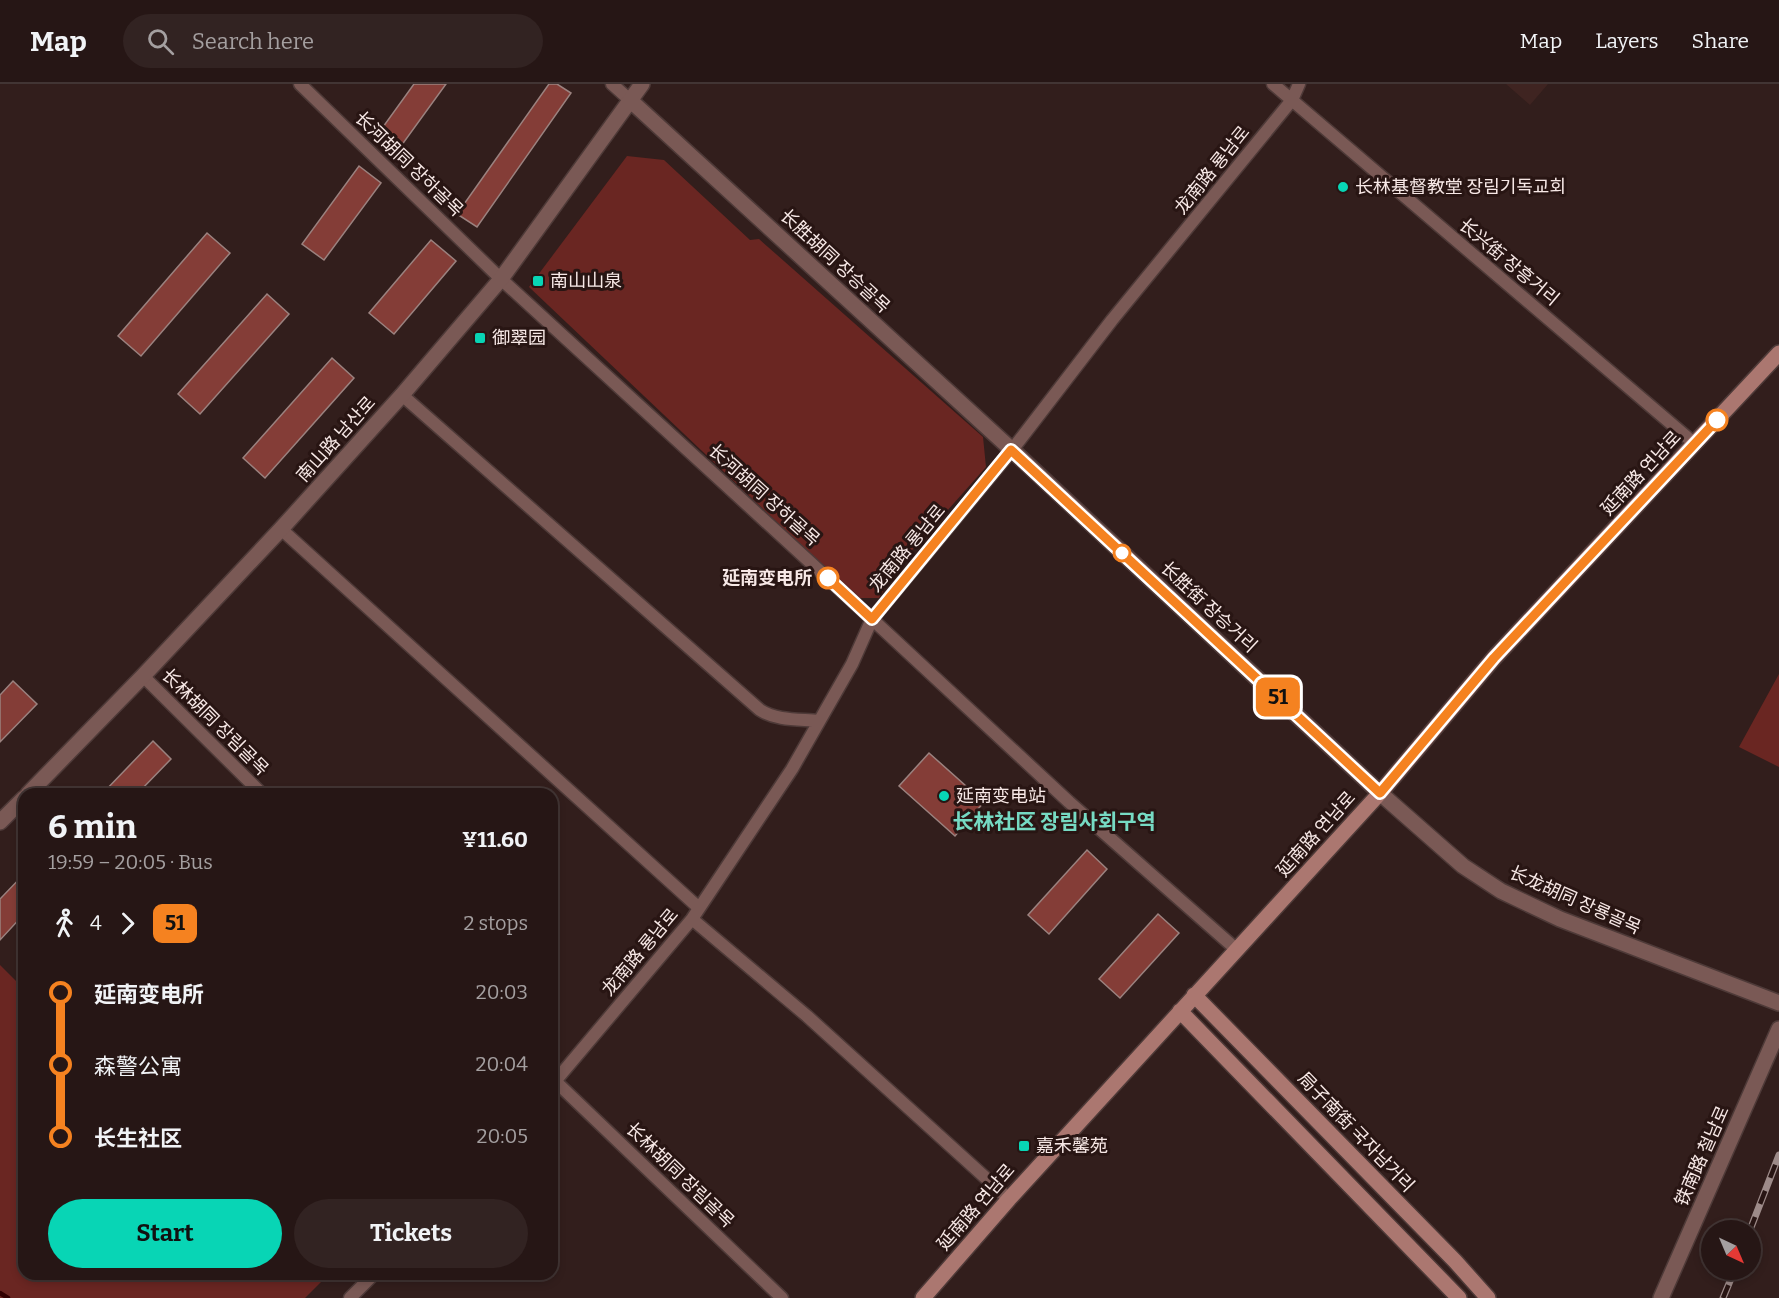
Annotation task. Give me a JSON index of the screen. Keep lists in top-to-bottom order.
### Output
{
  "streets": {
    "main road": ["延南路 연남로", "局子南街 국자남거리"],
    "street": [
      "长河胡同 장하골목",
      "龙南路 룡남로",
      "长胜胡同 장승골목",
      "长兴街 장흥거리",
      "南山路 남산로",
      "长胜街 장승거리",
      "长林胡同 장림골목",
      "长龙胡同 장룡골목",
      "铁南路 철남로"
    ]
  },
  "crossings": [
    ["长河胡同 장하골목", "龙南路 룡남로"],
    ["长河胡同 장하골목", "南山路 남산로"],
    ["长河胡同 장하골목", "延南路 연남로"],
    ["龙南路 룡남로", "长胜胡同 장승골목"],
    ["龙南路 룡남로", "长兴街 장흥거리"],
    ["龙南路 룡남로", "长胜街 장승거리"],
    ["长胜胡同 장승골목", "南山路 남산로"],
    ["长胜胡同 장승골목", "长胜街 장승거리"],
    ["长兴街 장흥거리", "延南路 연남로"],
    ["南山路 남산로", "长林胡同 장림골목"],
    ["延南路 연남로", "长胜街 장승거리"],
    ["延南路 연남로", "长龙胡同 장룡골목"],
    ["延南路 연남로", "局子南街 국자남거리"],
    ["长胜街 장승거리", "长龙胡同 장룡골목"]
  ],
  "districts": ["长林社区 장림사회구역"],
  "places": {
    "other": ["长林基督教堂 장림기독교회", "延南变电所", "延南变电站"],
    "transit": ["南山山泉", "御翠园", "嘉禾馨苑"]
  },
  "lines": ["bus line 51"],
  "north": "bottom right",
  "page": {
    "header": "Map",
    "search": "Search here",
    "nav": ["Map", "Layers", "Share"],
    "on_map": "51",
    "heading": ["6 min", "19:59 – 20:05 · Bus", "¥11.60"],
    "legs": ["4", "51", "2 stops"],
    "list": [
      {
        "name": "延南变电所",
        "value": "20:03"
      },
      {
        "name": "森警公寓",
        "value": "20:04"
      },
      {
        "name": "长生社区",
        "value": "20:05"
      }
    ],
    "buttons": ["Start", "Tickets"]
  }
}
